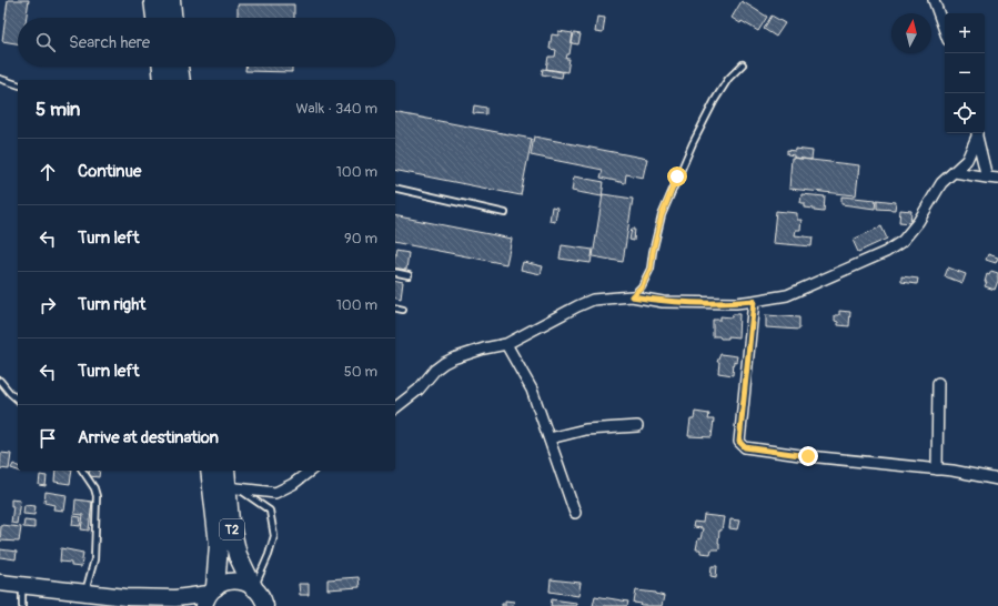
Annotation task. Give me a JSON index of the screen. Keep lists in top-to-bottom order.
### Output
{
  "streets": {
    "highway": ["T2"]
  },
  "north": "top",
  "page": {
    "map_buttons": ["+", "−"],
    "search": "Search here",
    "heading": ["5 min", "Walk · 340 m"],
    "list": [
      ["Continue", "100 m"],
      ["Turn left", "90 m"],
      ["Turn right", "100 m"],
      ["Turn left", "50 m"],
      "Arrive at destination"
    ]
  }
}
